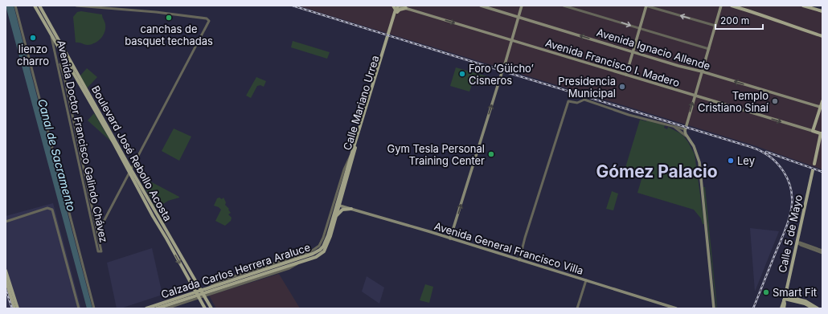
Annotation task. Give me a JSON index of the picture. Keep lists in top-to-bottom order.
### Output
{
  "streets": {
    "main road": [
      "Avenida Ignacio Allende",
      "Avenida Francisco I. Madero",
      "Calle Mariano Urrea",
      "Boulevard José Rebollo Acosta",
      "Calle 5 de Mayo",
      "Avenida General Francisco Villa",
      "Calzada Carlos Herrera Araluce"
    ],
    "street": ["Avenida Doctor Francisco Galindo Chávez"]
  },
  "crossings": [
    ["Avenida Francisco I. Madero", "Calle Mariano Urrea"],
    ["Calle Mariano Urrea", "Avenida General Francisco Villa"],
    ["Calle Mariano Urrea", "Calzada Carlos Herrera Araluce"],
    ["Avenida Doctor Francisco Galindo Chávez", "Boulevard José Rebollo Acosta"],
    ["Boulevard José Rebollo Acosta", "Calzada Carlos Herrera Araluce"],
    ["Avenida General Francisco Villa", "Calzada Carlos Herrera Araluce"]
  ],
  "one_way": ["Avenida Ignacio Allende", "Avenida Francisco I. Madero"],
  "districts": ["Gómez Palacio"],
  "water": ["Canal de Sacramento"],
  "places": [
    "canchas de basquet techadas",
    "lienzo charro",
    "Foro ‘Güicho’ Cisneros",
    "Presidencia Municipal",
    "Templo Cristiano Sinaí",
    "Gym Tesla Personal Training Center",
    "Ley",
    "Smart Fit"
  ],
  "scale_bar": "200 m"
}
